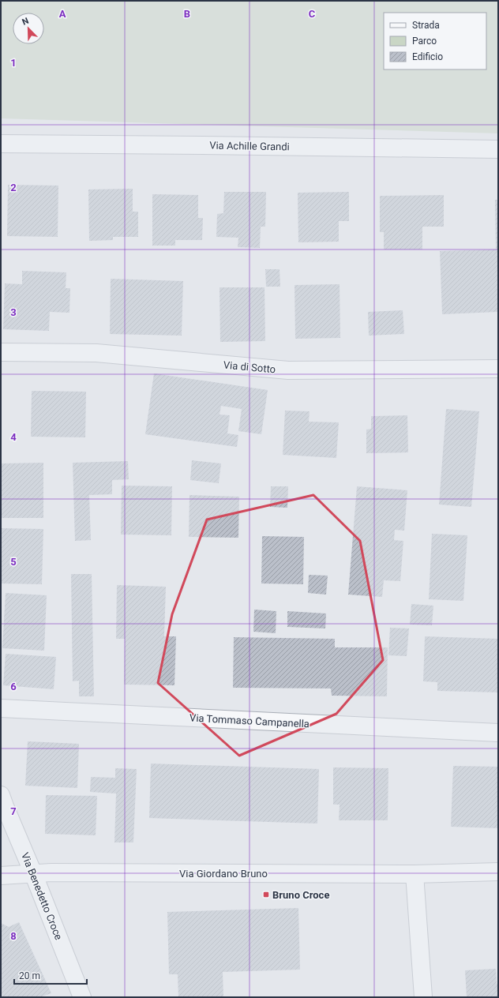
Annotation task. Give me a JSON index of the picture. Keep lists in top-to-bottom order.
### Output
{
  "streets": {
    "street": [
      "Via Achille Grandi",
      "Via di Sotto",
      "Via Tommaso Campanella",
      "Via Giordano Bruno",
      "Via Benedetto Croce"
    ]
  },
  "crossings": [
    ["Via Giordano Bruno", "Via Benedetto Croce"]
  ],
  "places": {
    "transit": ["Bruno Croce"]
  },
  "legend": ["Strada", "Parco", "Edificio"],
  "scale_bar": "20 m",
  "north": "top left",
  "grid": {
    "columns": ["A", "B", "C"],
    "rows": [
      "1",
      "2",
      "3",
      "4",
      "5",
      "6",
      "7",
      "8"
    ]
  }
}
